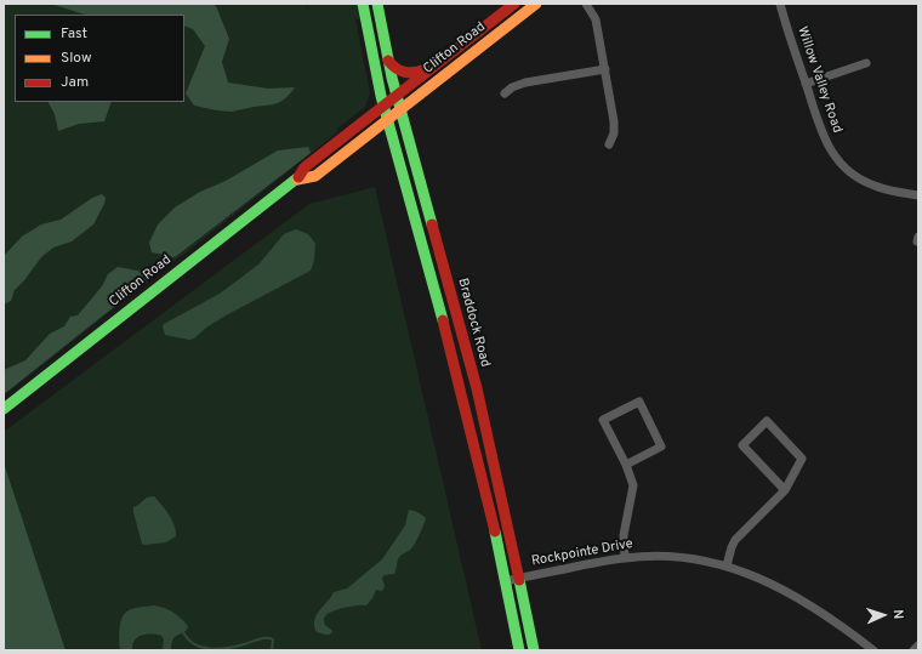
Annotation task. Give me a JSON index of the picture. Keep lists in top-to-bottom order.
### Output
{
  "streets": {
    "main road": ["Clifton Road", "Braddock Road"],
    "street": ["Willow Valley Road", "Rockpointe Drive"]
  },
  "crossings": [
    ["Clifton Road", "Braddock Road"],
    ["Braddock Road", "Rockpointe Drive"]
  ],
  "legend": ["Fast", "Slow", "Jam"],
  "north": "right"
}
